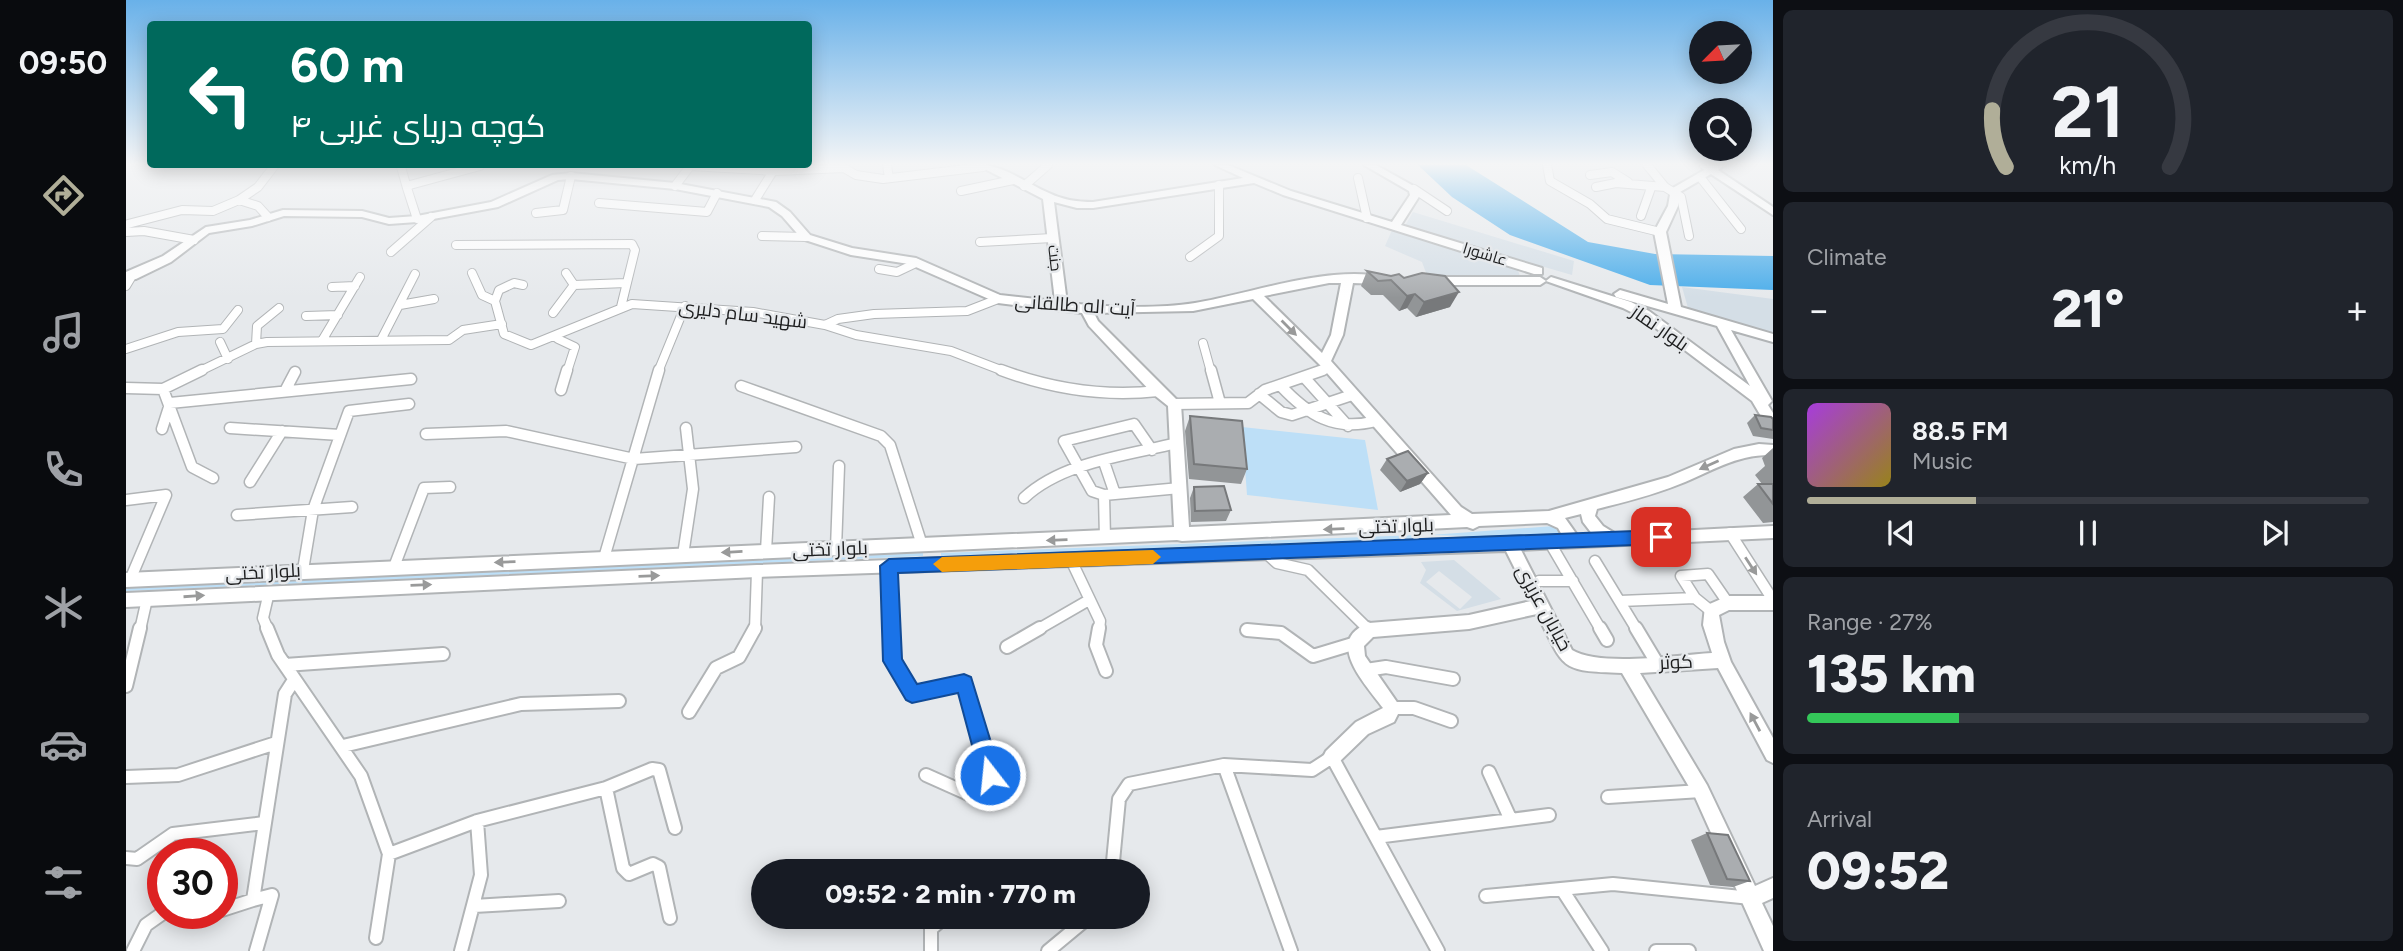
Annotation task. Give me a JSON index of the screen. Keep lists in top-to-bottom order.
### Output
{
  "streets": {
    "street": [
      "عاشورا",
      "جنت",
      "آیت اله طالقانی",
      "شهید سام دلیری",
      "بلوار نماز",
      "بلوار تختی",
      "خیابان عزیزی",
      "کوثر"
    ]
  },
  "crossings": [
    ["عاشورا", "بلوار نماز"],
    ["جنت", "آیت اله طالقانی"],
    ["آیت اله طالقانی", "شهید سام دلیری"],
    ["بلوار تختی", "خیابان عزیزی"],
    ["خیابان عزیزی", "کوثر"]
  ],
  "north": "bottom left",
  "page": {
    "tabs": "09:50",
    "turn": ["60 m", "کوچه دریای غربی ۴"],
    "tile": [
      "Climate",
      ["Range · 27%", "135 km"],
      ["Arrival", "09:52"]
    ],
    "heat": ["−", "21°", "+"],
    "song": ["88.5 FM", "Music"],
    "limit": "30",
    "trip": "09:52 · 2 min · 770 m",
    "gauge": ["21", "km/h"]
  }
}
